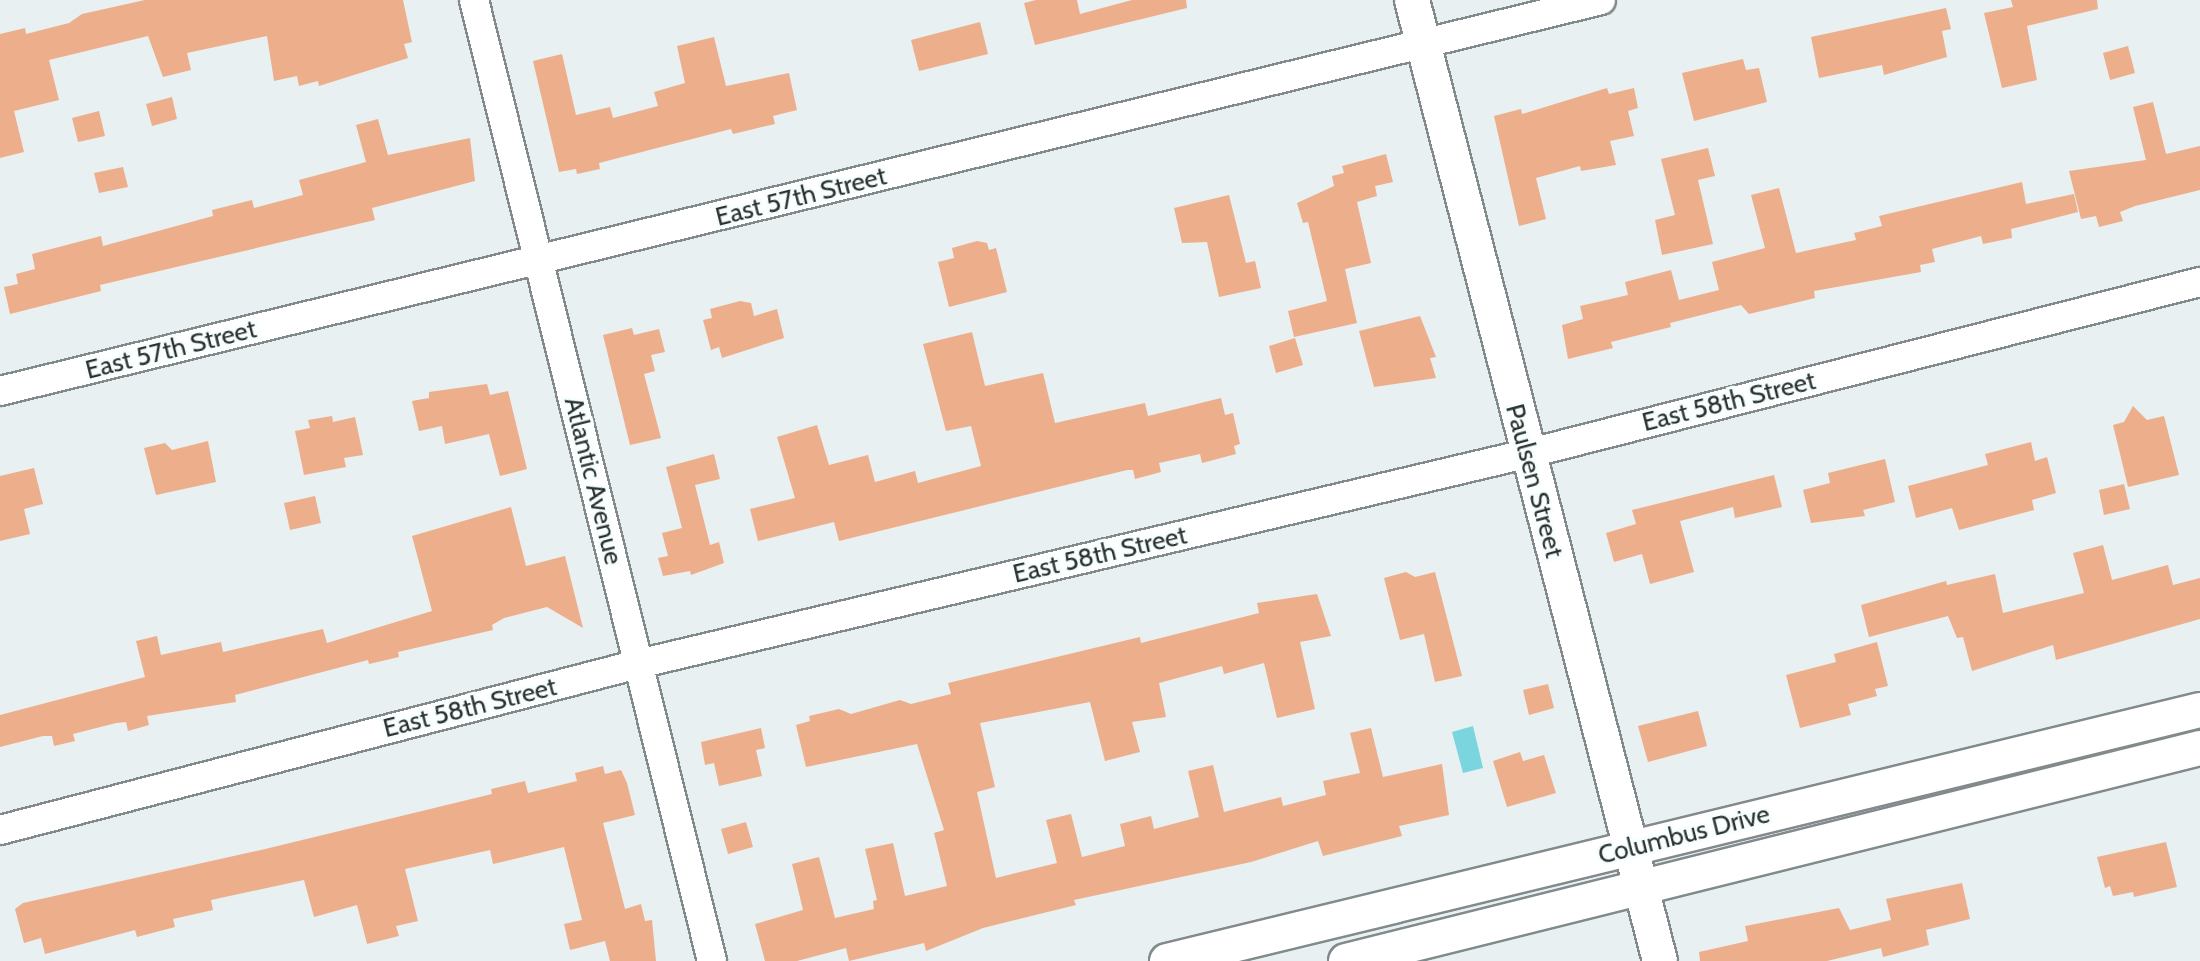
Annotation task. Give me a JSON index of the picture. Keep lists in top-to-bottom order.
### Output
{
  "streets": {
    "street": [
      "East 57th Street",
      "East 58th Street",
      "Atlantic Avenue",
      "Paulsen Street",
      "Columbus Drive"
    ]
  },
  "crossings": [
    ["East 57th Street", "Atlantic Avenue"],
    ["East 57th Street", "Paulsen Street"],
    ["East 58th Street", "Atlantic Avenue"],
    ["East 58th Street", "Paulsen Street"],
    ["Paulsen Street", "Columbus Drive"]
  ]
}
